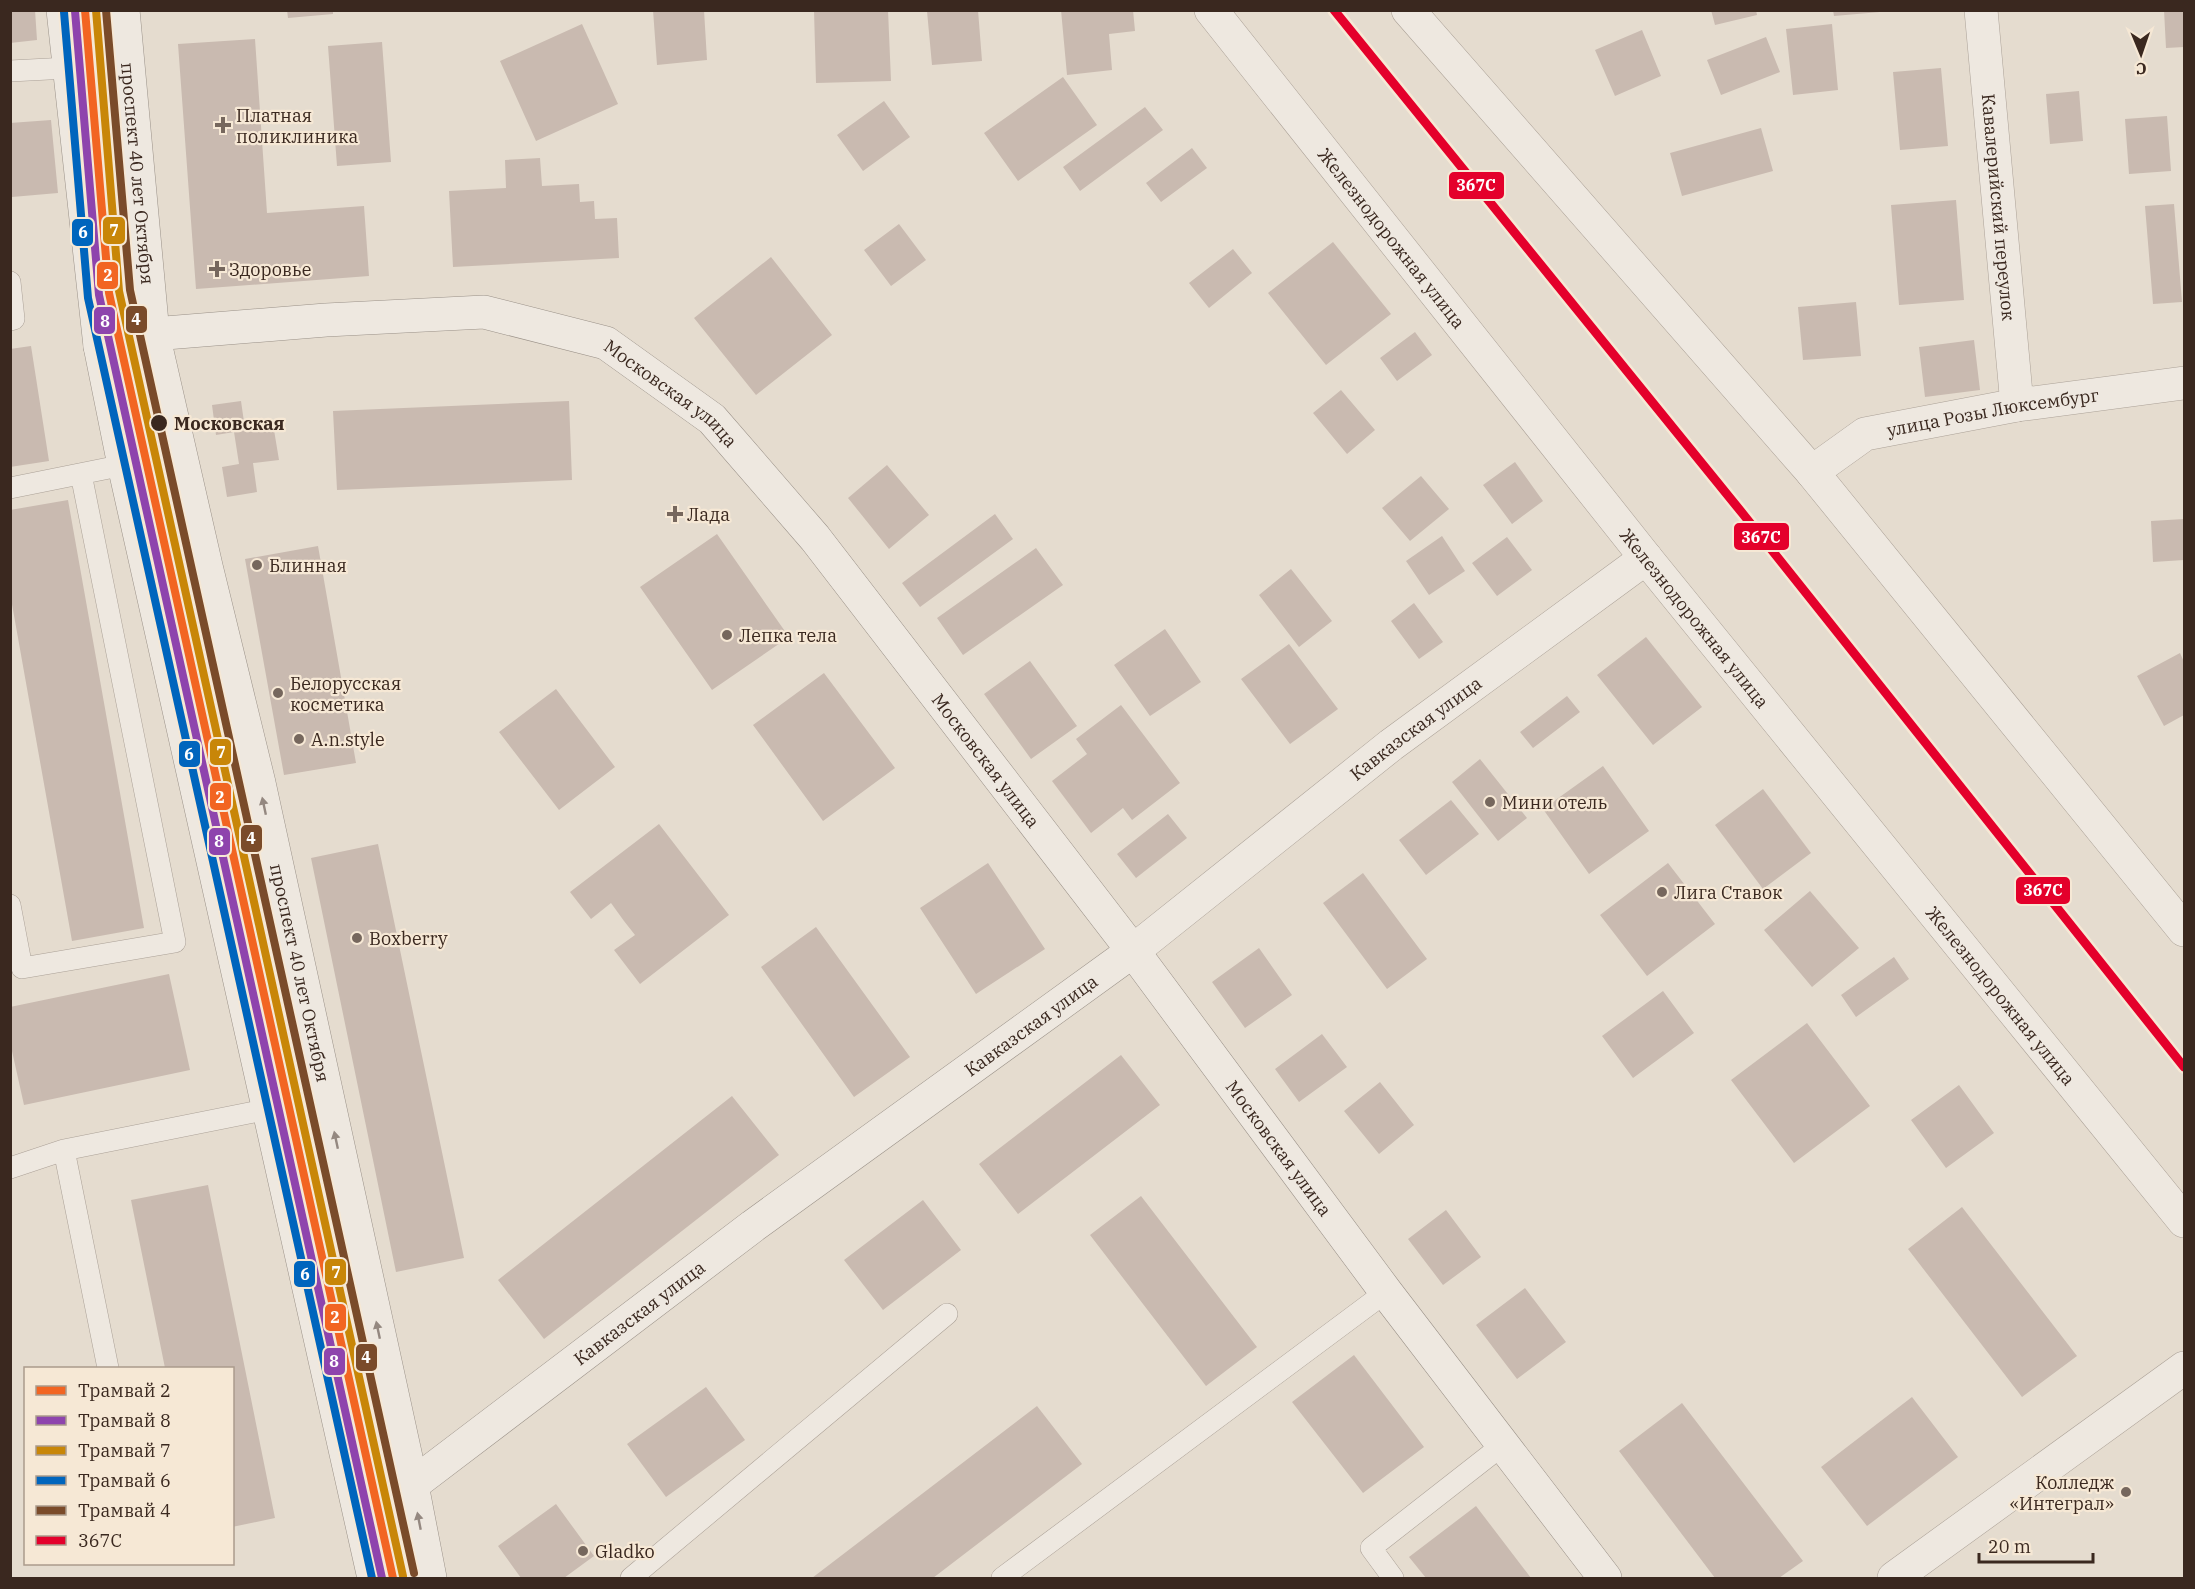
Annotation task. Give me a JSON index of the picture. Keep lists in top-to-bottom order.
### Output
{
  "streets": {
    "street": [
      "проспект 40 лет Октября",
      "Кавалерийский переулок",
      "Железнодорожная улица",
      "Московская улица",
      "улица Розы Люксембург",
      "Кавказская улица"
    ]
  },
  "crossings": [
    ["проспект 40 лет Октября", "Московская улица"],
    ["проспект 40 лет Октября", "Кавказская улица"],
    ["Кавалерийский переулок", "улица Розы Люксембург"],
    ["Железнодорожная улица", "Кавказская улица"],
    ["Московская улица", "Кавказская улица"]
  ],
  "places": {
    "health": ["Платная поликлиника", "Здоровье", "Лада"],
    "other": [
      "Московская",
      "Блинная",
      "Лепка тела",
      "Белорусская косметика",
      "A.n.style",
      "Мини отель",
      "Лига Ставок",
      "Boxberry",
      "Колледж «Интеграл»",
      "Gladko"
    ]
  },
  "lines": [
    "tram line 2",
    "tram line 7",
    "tram line 4",
    "transit line 367С",
    "tram line 8",
    "tram line 6"
  ],
  "legend": [
    "Трамвай 2",
    "Трамвай 8",
    "Трамвай 7",
    "Трамвай 6",
    "Трамвай 4",
    "367С"
  ],
  "scale_bar": "20 m",
  "north": "bottom"
}
